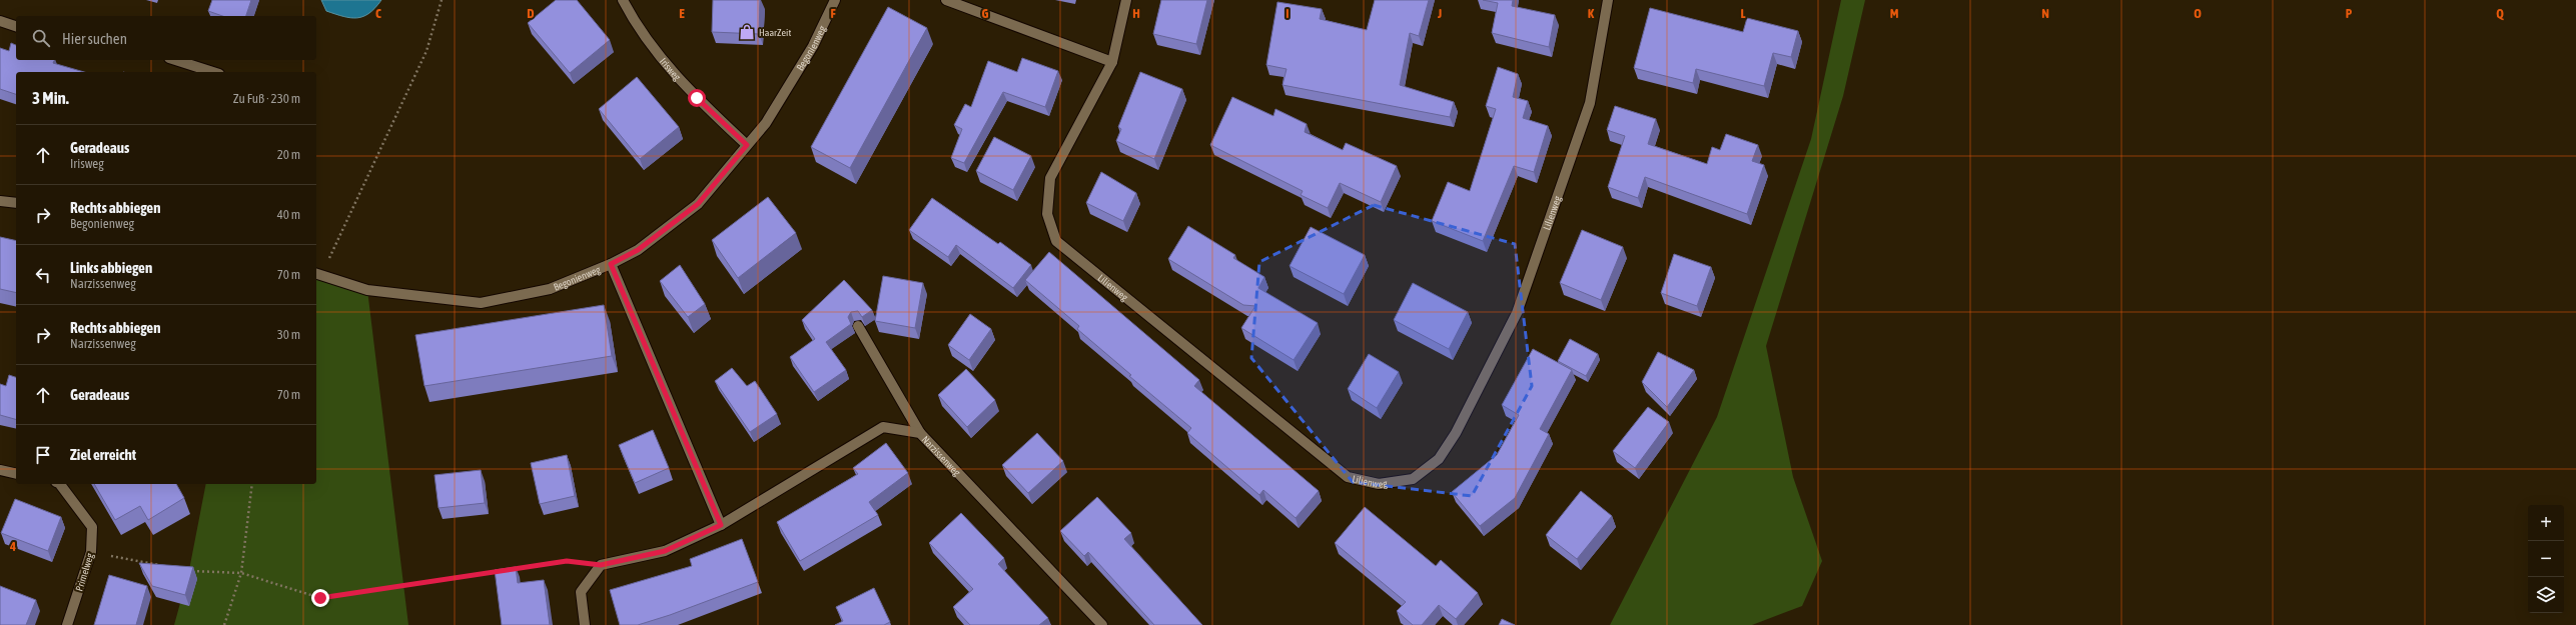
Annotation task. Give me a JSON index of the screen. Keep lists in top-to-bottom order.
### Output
{
  "streets": {
    "street": [
      "Begonienweg",
      "Irisweg",
      "Lilienweg",
      "Narzissenweg",
      "Primelweg"
    ]
  },
  "crossings": [
    ["Begonienweg", "Irisweg"]
  ],
  "places": {
    "shop": ["HaarZeit"]
  },
  "page": {
    "search": "Hier suchen",
    "heading": ["3 Min.", "Zu Fuß · 230 m"],
    "list": [
      ["Geradeaus", "Irisweg", "20 m"],
      ["Rechts abbiegen", "Begonienweg", "40 m"],
      ["Links abbiegen", "Narzissenweg", "70 m"],
      ["Rechts abbiegen", "Narzissenweg", "30 m"],
      ["Geradeaus", "70 m"],
      "Ziel erreicht"
    ],
    "map_buttons": ["+", "−"]
  },
  "grid": {
    "columns": [
      "C",
      "D",
      "E",
      "F",
      "G",
      "H",
      "I",
      "J",
      "K",
      "L",
      "M",
      "N",
      "O",
      "P",
      "Q"
    ],
    "rows": ["4"]
  }
}
